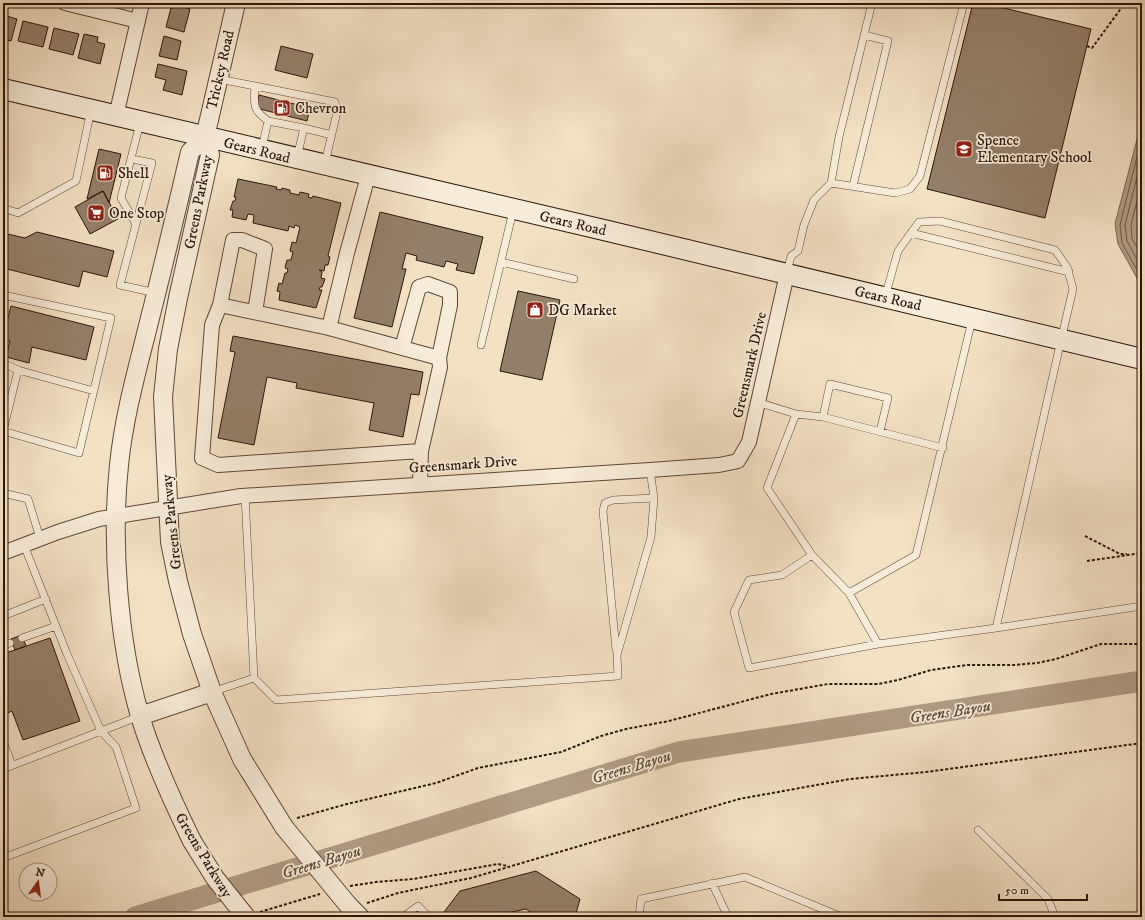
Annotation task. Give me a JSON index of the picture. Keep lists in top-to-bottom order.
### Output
{
  "streets": {
    "main road": ["Gears Road"],
    "street": ["Trickey Road", "Greens Parkway", "Greensmark Drive"]
  },
  "crossings": [
    ["Trickey Road", "Gears Road"],
    ["Trickey Road", "Greens Parkway"],
    ["Gears Road", "Greens Parkway"],
    ["Gears Road", "Greensmark Drive"],
    ["Greens Parkway", "Greensmark Drive"]
  ],
  "water": ["Greens Bayou"],
  "places": {
    "fuel station": ["Chevron", "Shell"],
    "school or university": ["Spence Elementary School"],
    "supermarket": ["One Stop"],
    "shop": ["DG Market"]
  },
  "scale_bar": "50 m",
  "north": "top"
}
